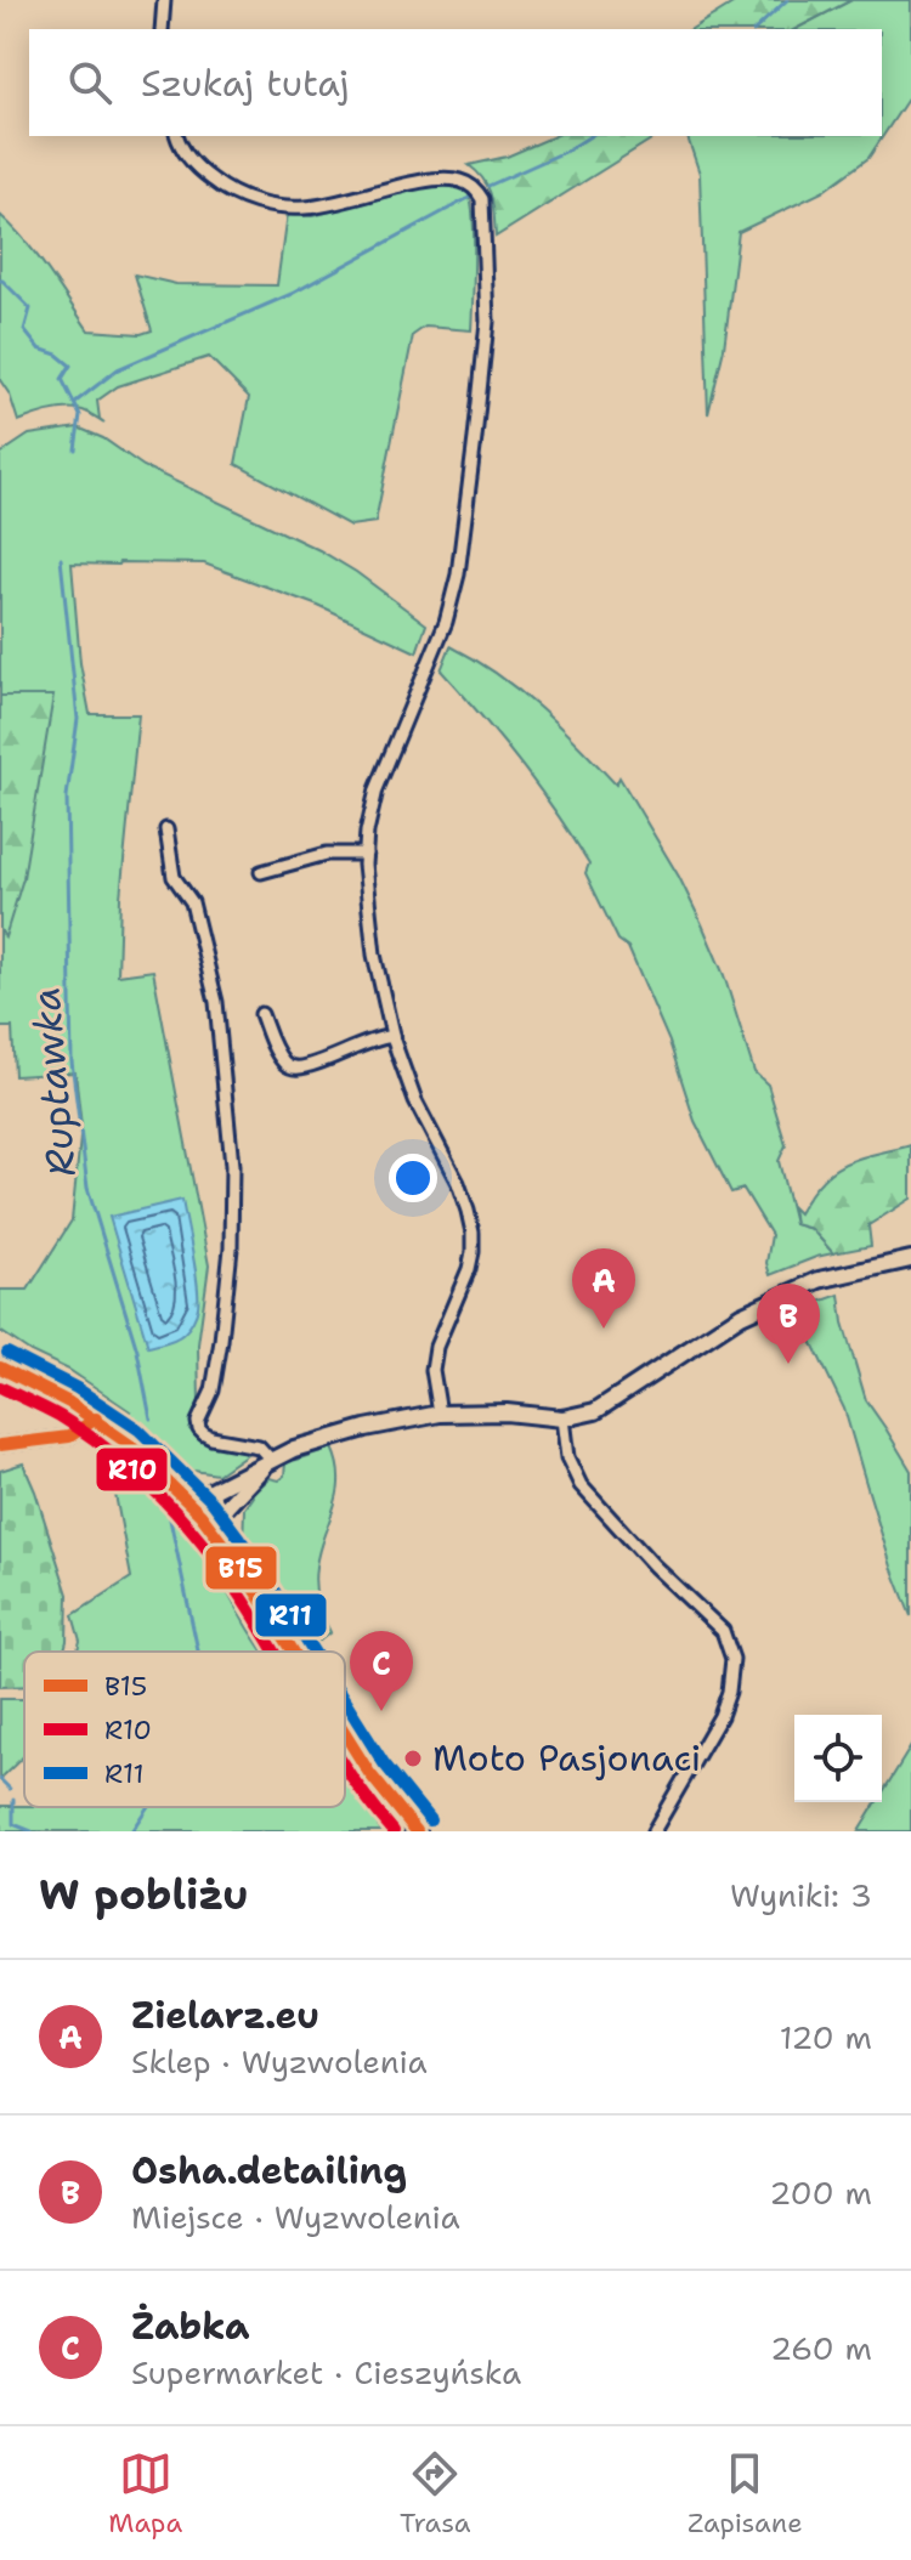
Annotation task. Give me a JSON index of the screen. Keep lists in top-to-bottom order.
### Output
{
  "water": ["Ruptawka"],
  "places": ["Moto Pasjonaci"],
  "lines": ["transit line R11", "transit line B15", "transit line R10"],
  "legend": ["B15", "R10", "R11"],
  "page": {
    "search": "Szukaj tutaj",
    "pins": ["A", "B", "C"],
    "heading": ["W pobliżu", "Wyniki: 3"],
    "list": [
      {
        "mark": "A",
        "name": "Zielarz.eu",
        "note": "Sklep · Wyzwolenia",
        "value": "120 m"
      },
      {
        "mark": "B",
        "name": "Osha.detailing",
        "note": "Miejsce · Wyzwolenia",
        "value": "200 m"
      },
      {
        "mark": "C",
        "name": "Żabka",
        "note": "Supermarket · Cieszyńska",
        "value": "260 m"
      }
    ],
    "nav": ["Mapa", "Trasa", "Zapisane"]
  }
}
